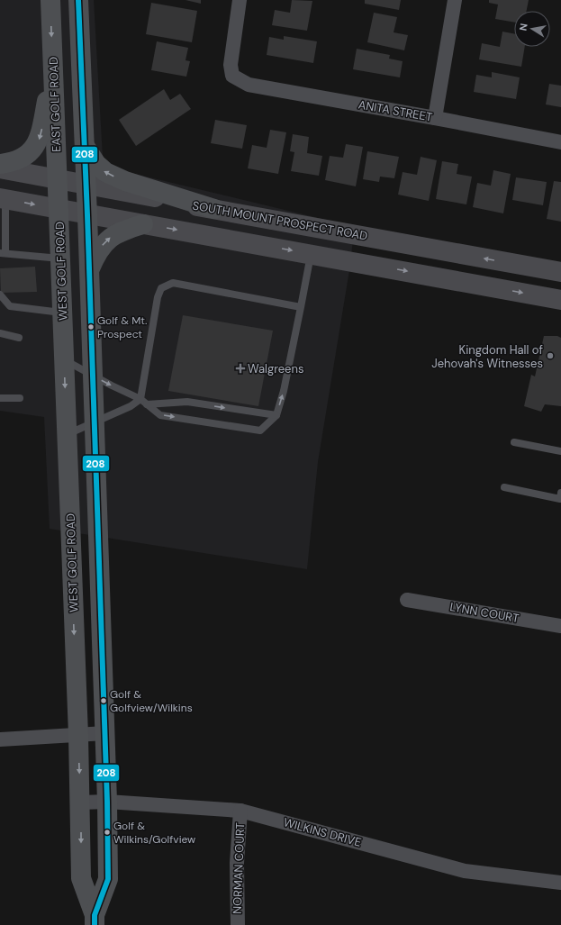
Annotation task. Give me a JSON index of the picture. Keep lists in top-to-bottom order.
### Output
{
  "streets": {
    "main road": ["EAST GOLF ROAD", "SOUTH MOUNT PROSPECT ROAD", "WEST GOLF ROAD"],
    "street": [
      "ANITA STREET",
      "LYNN COURT",
      "WILKINS DRIVE",
      "NORMAN COURT"
    ]
  },
  "crossings": [
    ["EAST GOLF ROAD", "SOUTH MOUNT PROSPECT ROAD"],
    ["EAST GOLF ROAD", "WEST GOLF ROAD"],
    ["WEST GOLF ROAD", "WILKINS DRIVE"],
    ["WILKINS DRIVE", "NORMAN COURT"]
  ],
  "places": {
    "other": [
      "Golf & Mt. Prospect",
      "Kingdom Hall of Jehovah's Witnesses",
      "Golf & Golfview/Wilkins",
      "Golf & Wilkins/Golfview"
    ],
    "health": ["Walgreens"]
  },
  "lines": ["transit line 208"],
  "north": "left"
}
